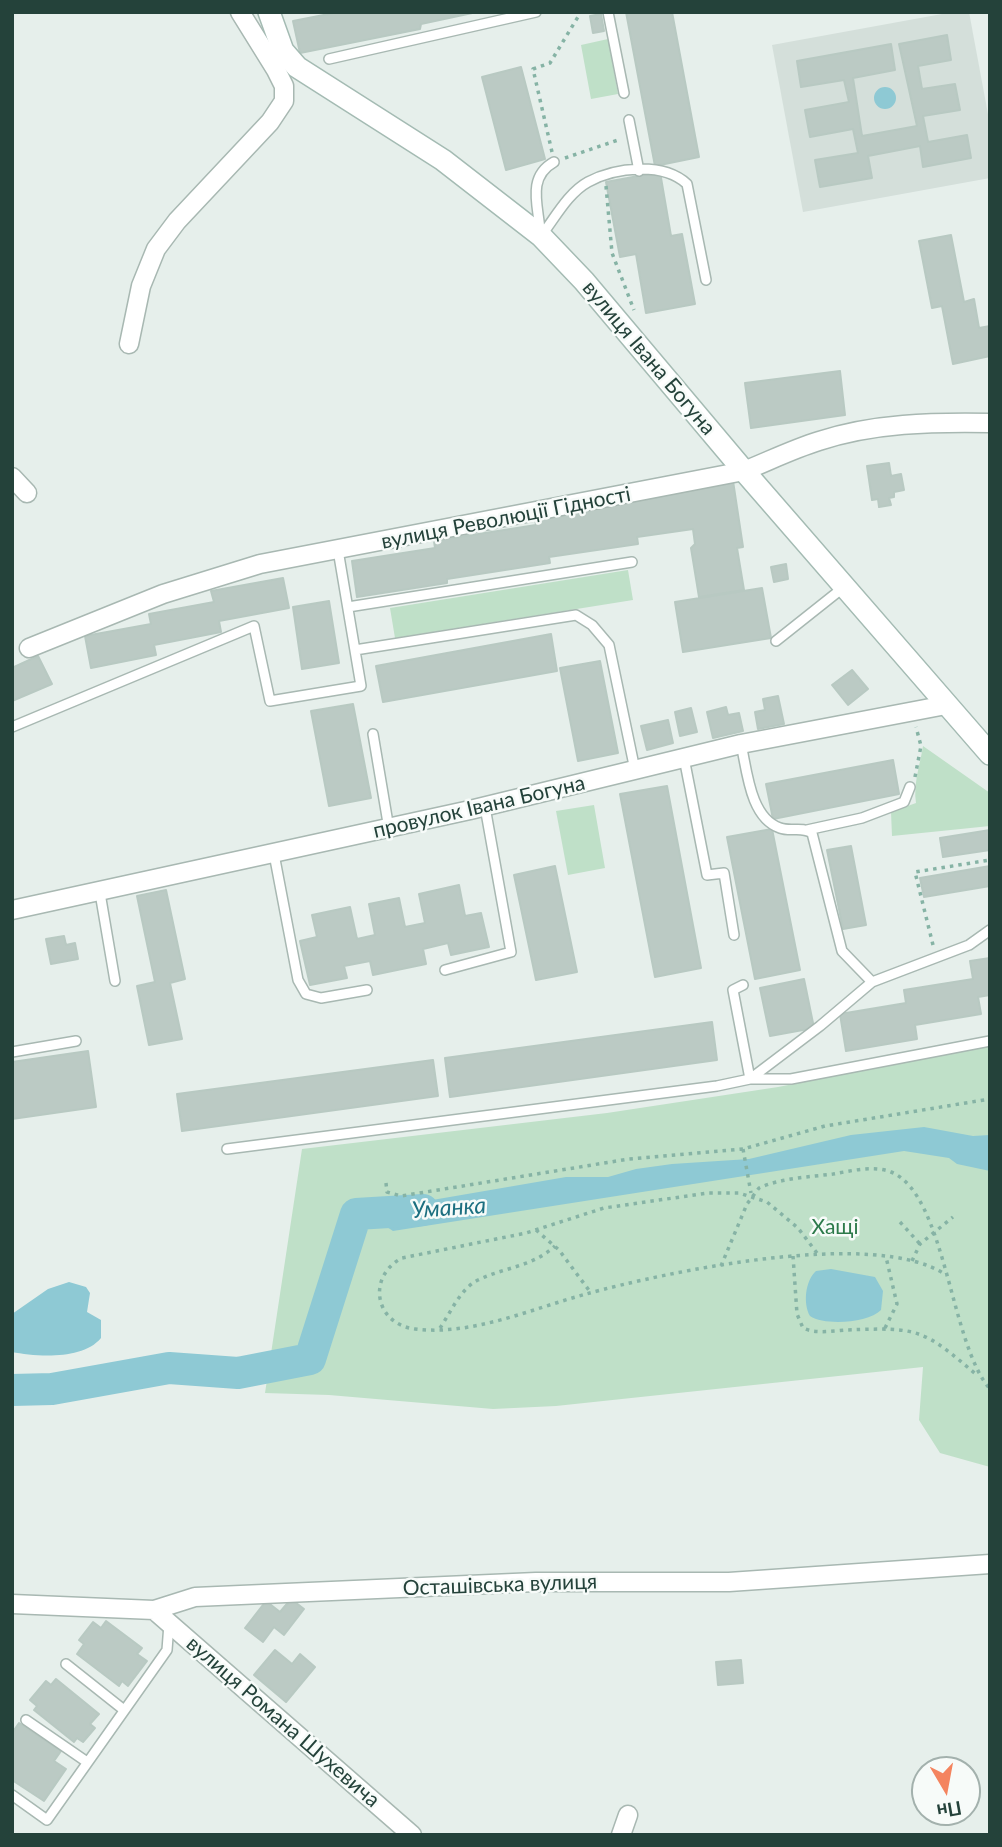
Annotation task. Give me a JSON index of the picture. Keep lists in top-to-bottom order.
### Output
{
  "streets": {
    "main road": ["вулиця Івана Богуна"],
    "street": [
      "вулиця Революції Гідності",
      "провулок Івана Богуна",
      "Осташівська вулиця",
      "вулиця Романа Шухевича"
    ]
  },
  "crossings": [
    ["вулиця Івана Богуна", "вулиця Революції Гідності"],
    ["вулиця Івана Богуна", "провулок Івана Богуна"],
    ["Осташівська вулиця", "вулиця Романа Шухевича"]
  ],
  "water": ["Уманка"],
  "parks": ["Хащі"],
  "north": "bottom"
}
